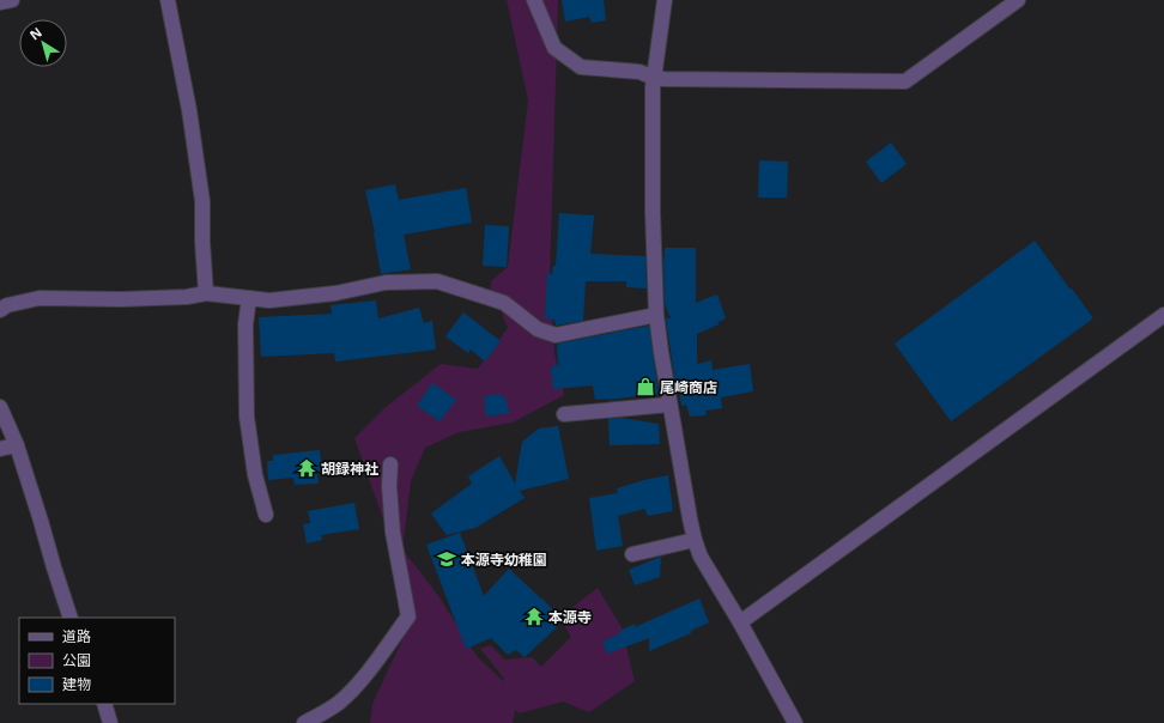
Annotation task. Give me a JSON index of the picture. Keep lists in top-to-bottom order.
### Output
{
  "places": {
    "shop": ["尾崎商店"],
    "temple": ["胡録神社", "本源寺"],
    "school or university": ["本源寺幼稚園"]
  },
  "legend": ["道路", "公園", "建物"],
  "north": "top left"
}
